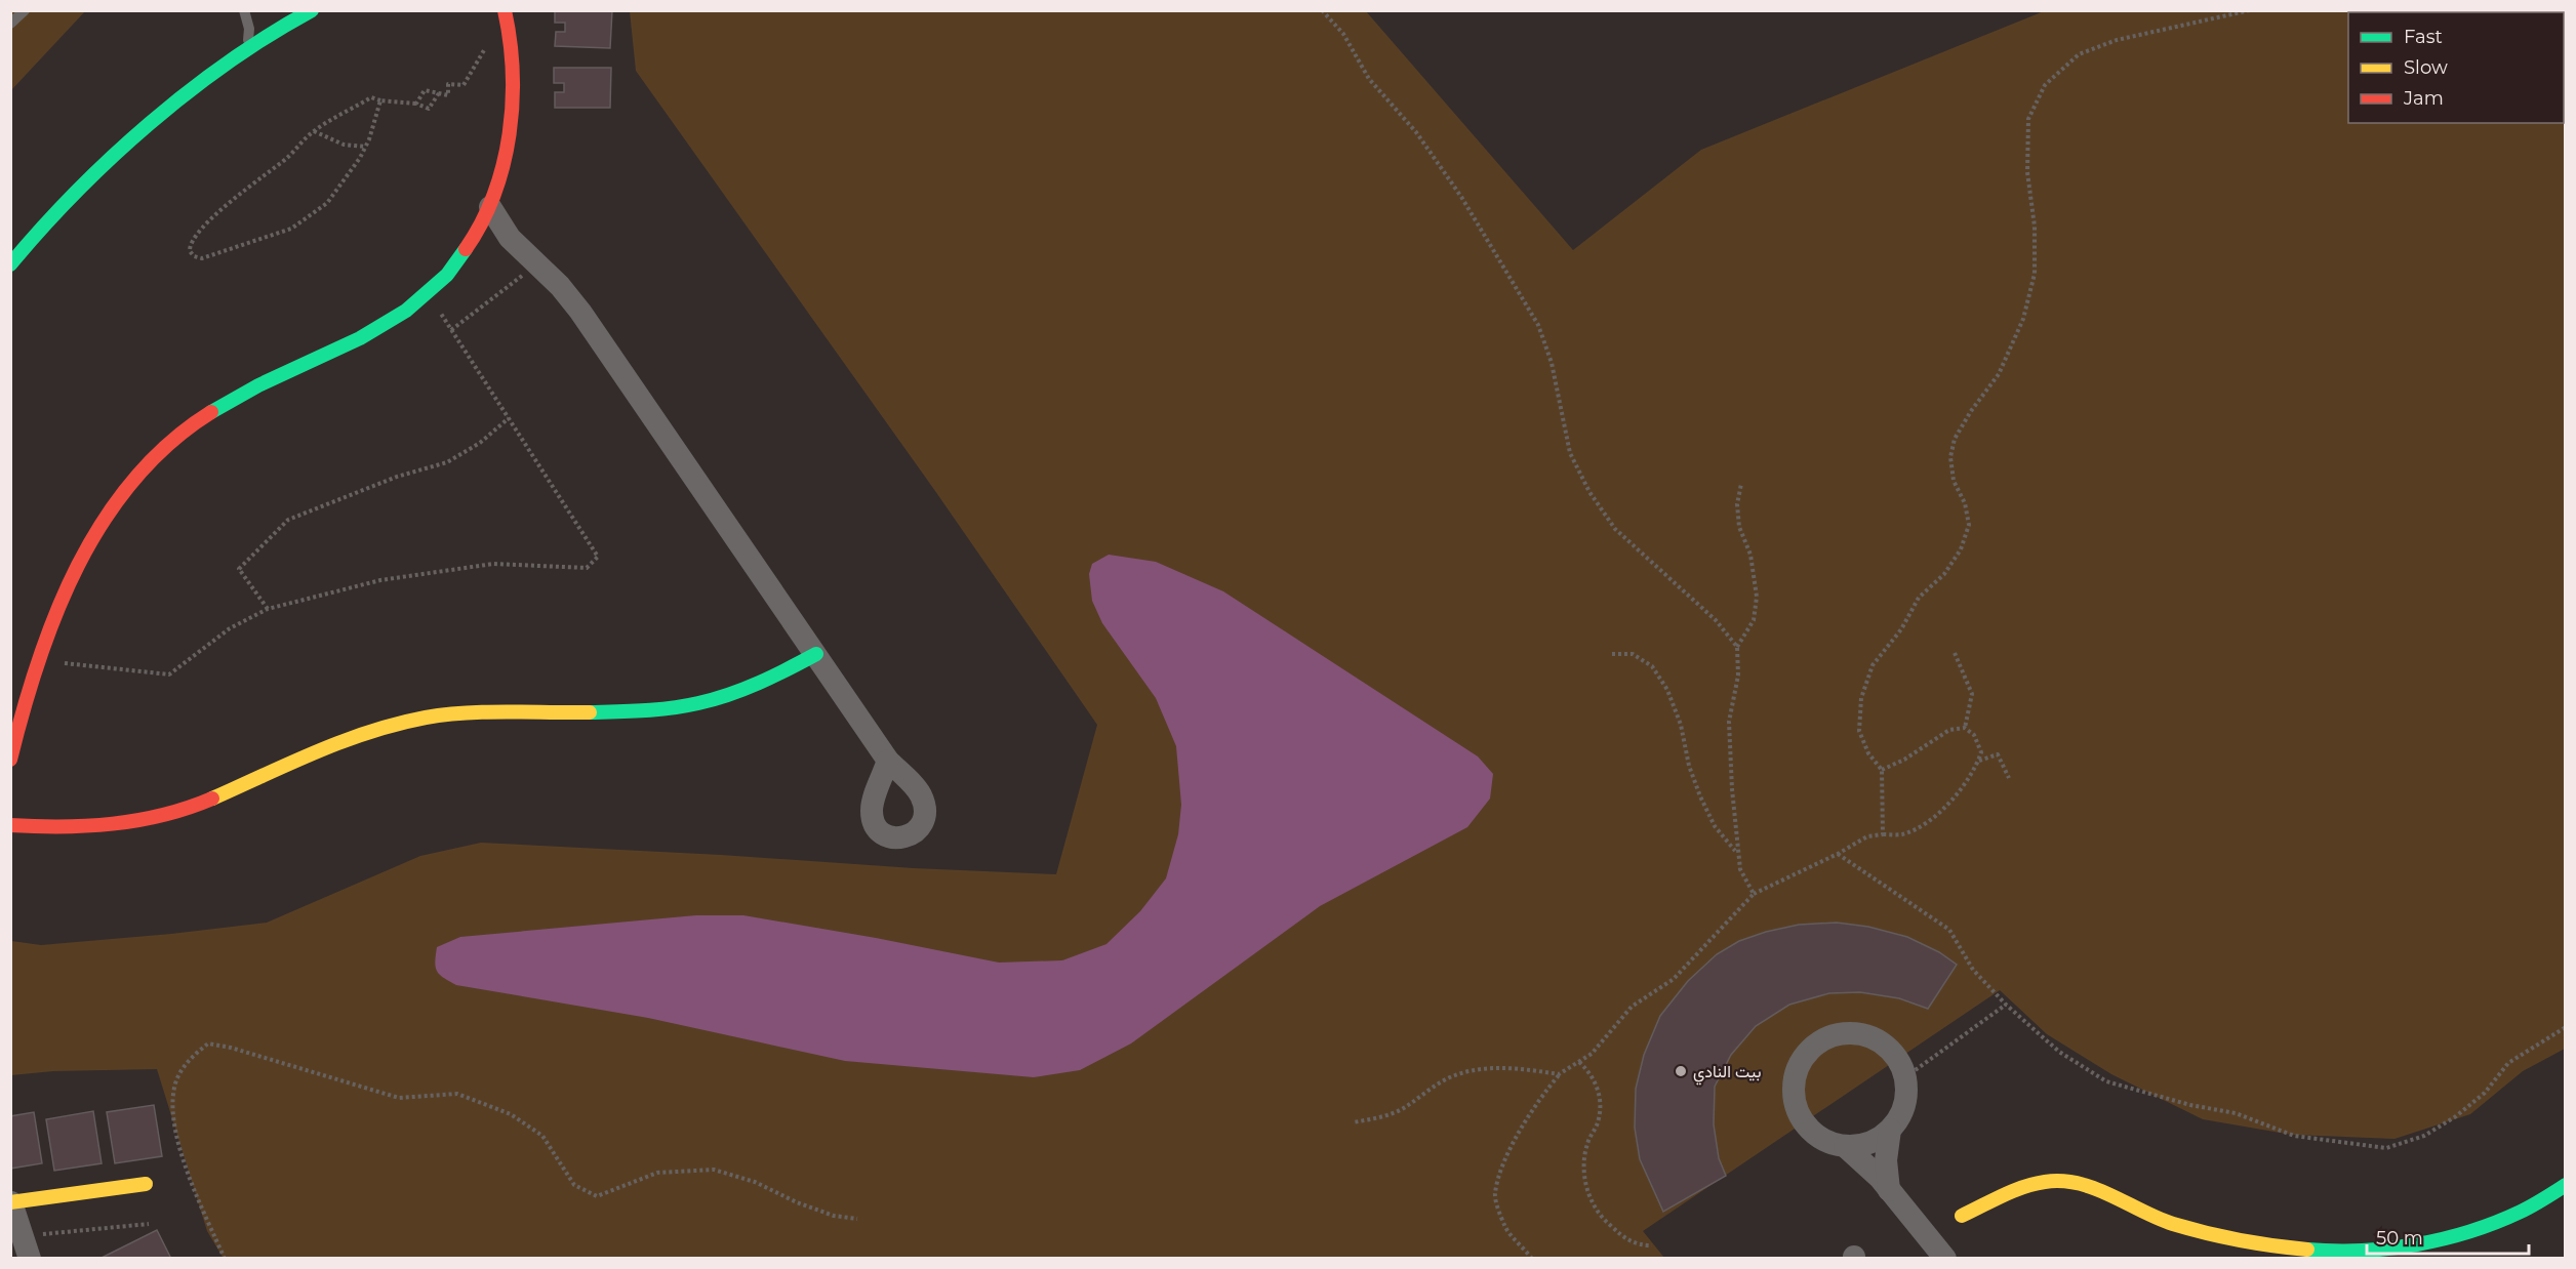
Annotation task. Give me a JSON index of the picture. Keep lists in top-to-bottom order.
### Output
{
  "places": ["بيت النادي"],
  "legend": ["Fast", "Slow", "Jam"],
  "scale_bar": "50 m"
}
